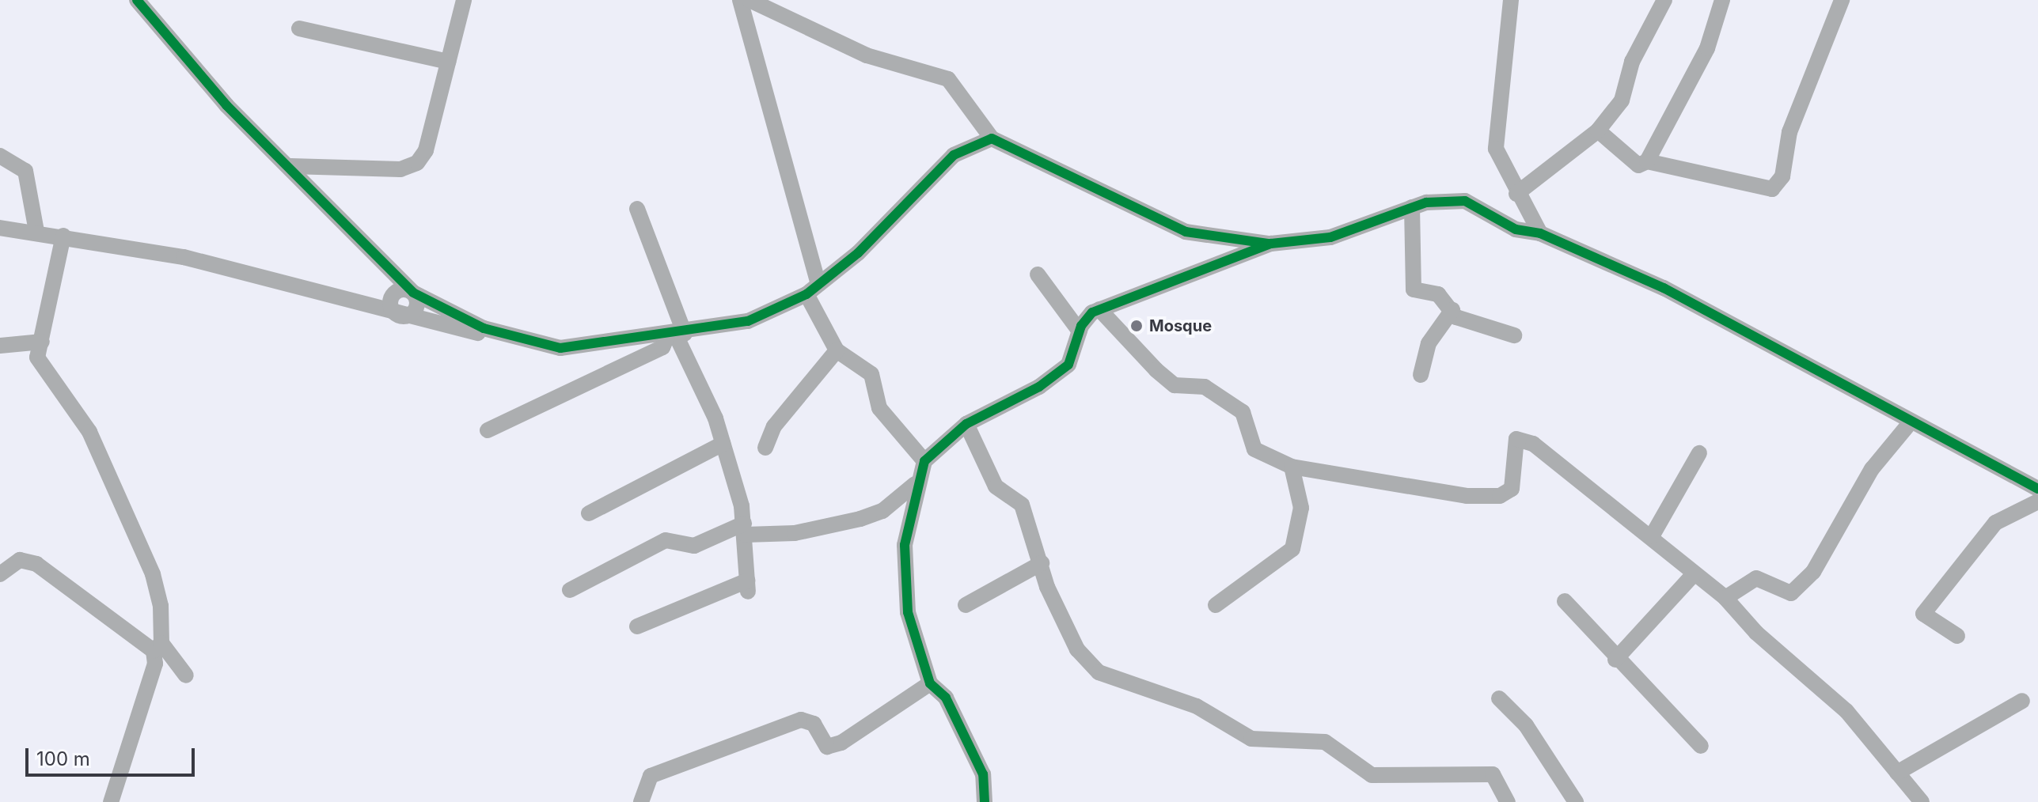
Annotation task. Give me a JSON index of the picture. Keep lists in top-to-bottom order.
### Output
{
  "places": ["Mosque"],
  "scale_bar": "100 m"
}
